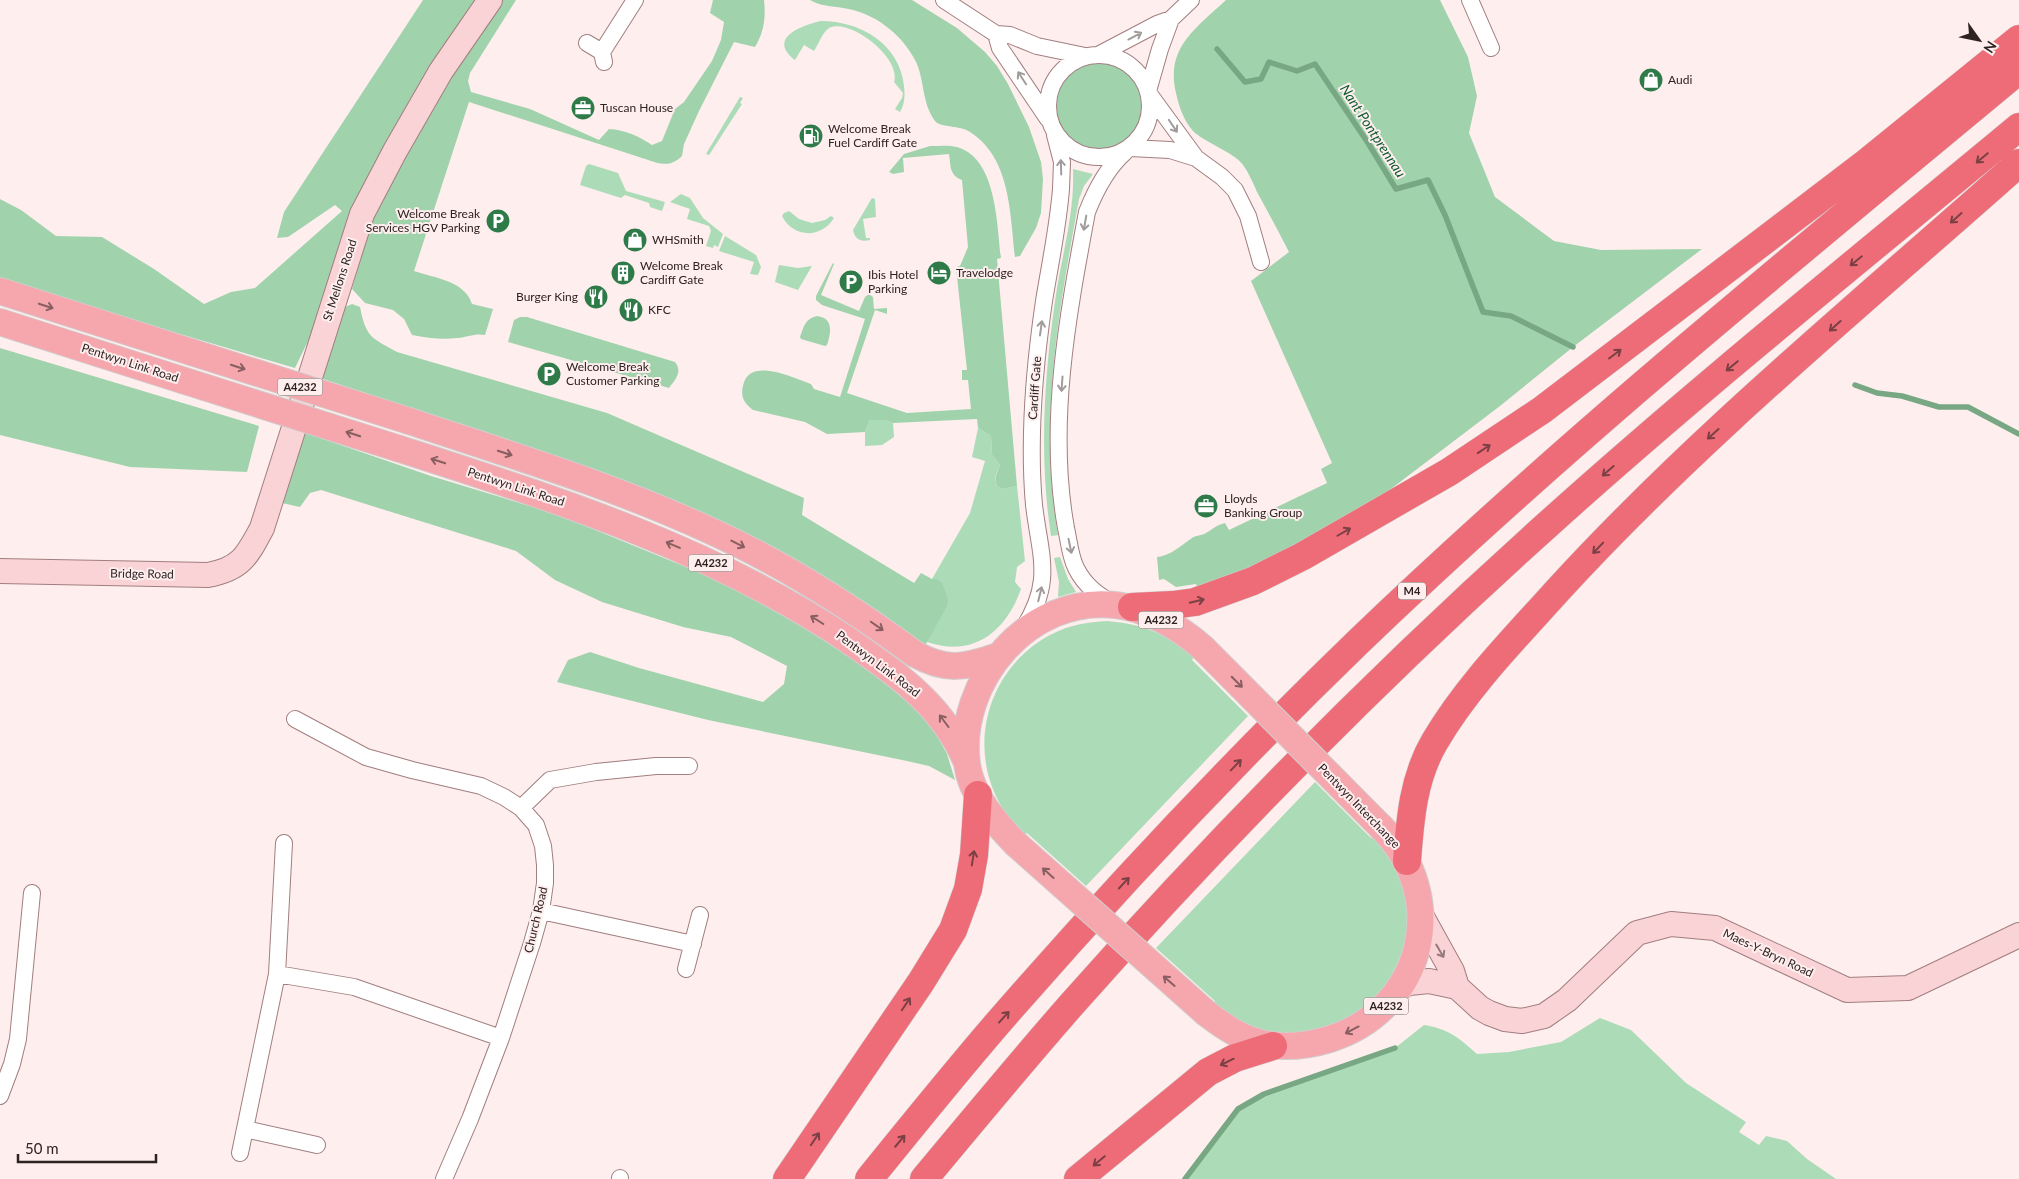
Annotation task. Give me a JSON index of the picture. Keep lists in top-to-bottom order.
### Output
{
  "streets": {
    "highway": ["M4"],
    "main road": [
      "St Mellons Road",
      "Pentwyn Link Road",
      "A4232",
      "Bridge Road",
      "Pentwyn Interchange",
      "Maes-Y-Bryn Road"
    ],
    "street": ["Cardiff Gate", "Church Road"]
  },
  "crossings": [
    ["St Mellons Road", "Bridge Road"],
    ["Pentwyn Link Road", "Pentwyn Interchange"],
    ["A4232", "Pentwyn Interchange"],
    ["Cardiff Gate", "Pentwyn Interchange"],
    ["Pentwyn Interchange", "Maes-Y-Bryn Road"]
  ],
  "water": ["Nant Pontprennau"],
  "places": {
    "shop": ["Audi", "WHSmith"],
    "office": ["Tuscan House", "Lloyds Banking Group"],
    "fuel station": ["Welcome Break Fuel Cardiff Gate"],
    "parking": ["Welcome Break Services HGV Parking", "Ibis Hotel Parking", "Welcome Break Customer Parking"],
    "building": ["Welcome Break Cardiff Gate"],
    "hotel": ["Travelodge"],
    "restaurant": ["Burger King", "KFC"]
  },
  "scale_bar": "50 m",
  "north": "bottom right"
}
